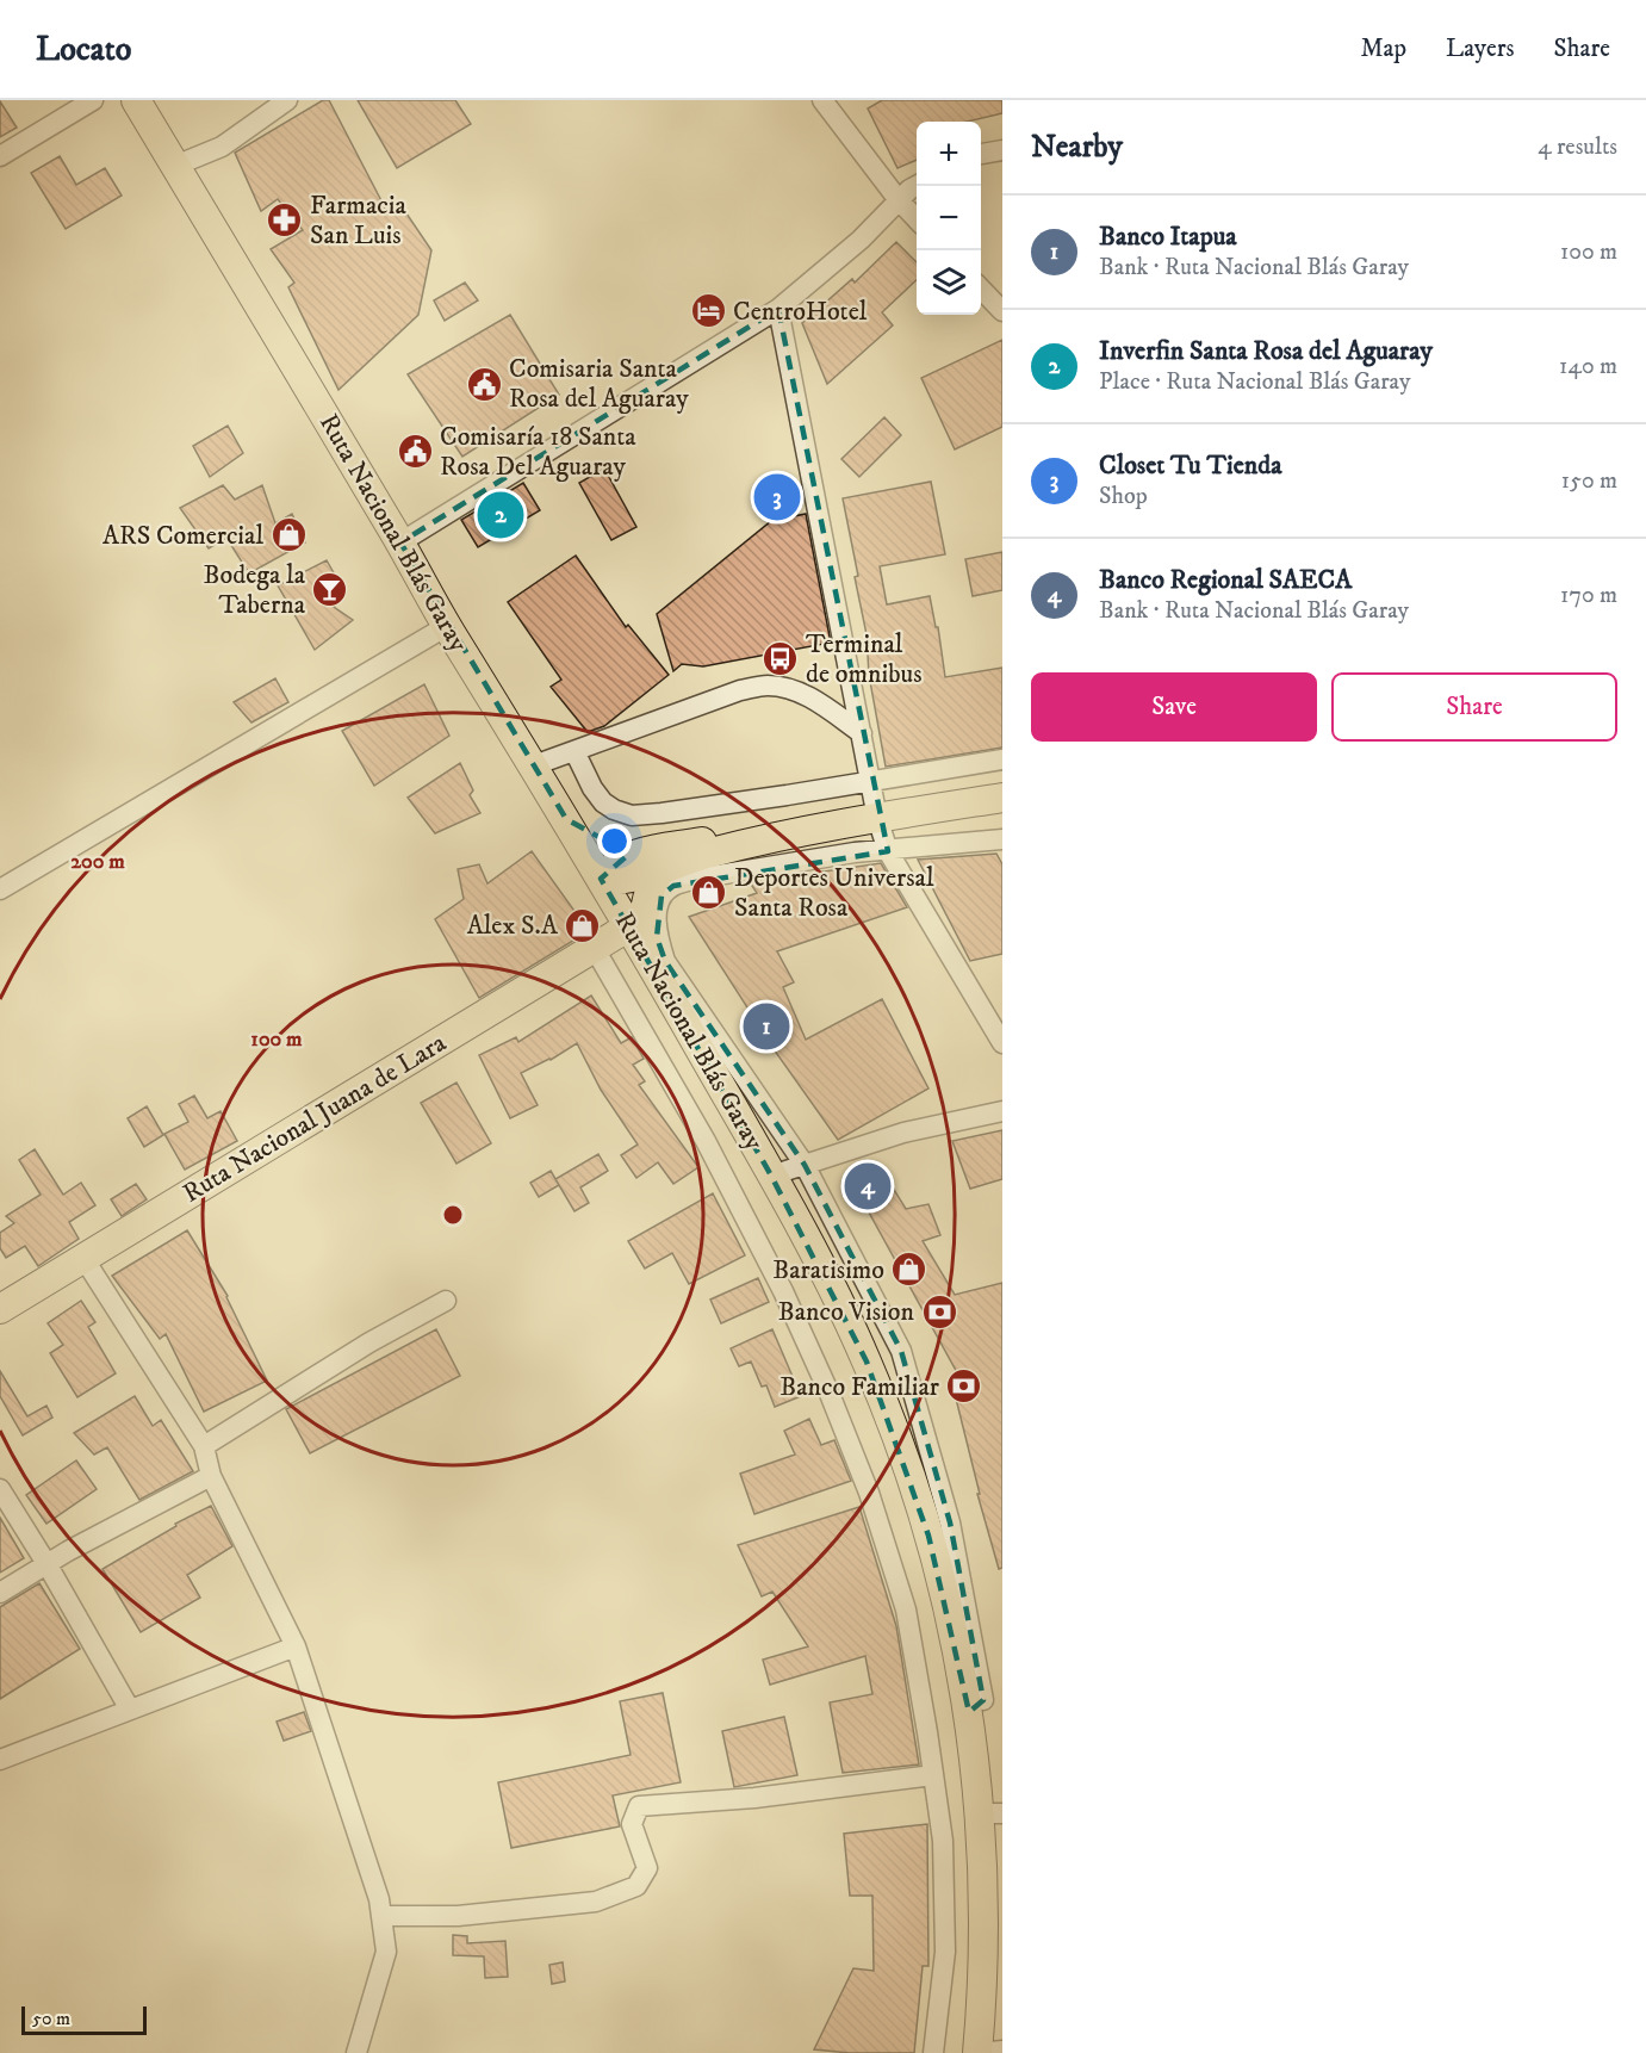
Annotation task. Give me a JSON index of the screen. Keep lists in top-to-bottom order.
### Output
{
  "streets": {
    "highway": ["Ruta Nacional Blás Garay", "Ruta Nacional Juana de Lara"]
  },
  "crossings": [
    ["Ruta Nacional Blás Garay", "Ruta Nacional Juana de Lara"]
  ],
  "places": {
    "pharmacy": ["Farmacia San Luis"],
    "hotel": ["CentroHotel"],
    "public building": ["Comisaria Santa Rosa del Aguaray", "Comisaría 18 Santa Rosa Del Aguaray"],
    "shop": [
      "ARS Comercial",
      "Deportes Universal Santa Rosa",
      "Alex S.A",
      "Baratisimo"
    ],
    "bar": ["Bodega la Taberna"],
    "bus stop": ["Terminal de omnibus"],
    "bank": ["Banco Vision", "Banco Familiar"]
  },
  "scale_bar": "50 m",
  "page": {
    "header": "Locato",
    "nav": ["Map", "Layers", "Share"],
    "heading": ["Nearby", "4 results"],
    "map_buttons": ["+", "−"],
    "list": [
      {
        "mark": "1",
        "name": "Banco Itapua",
        "note": "Bank · Ruta Nacional Blás Garay",
        "value": "100 m"
      },
      {
        "mark": "2",
        "name": "Inverfin Santa Rosa del Aguaray",
        "note": "Place · Ruta Nacional Blás Garay",
        "value": "140 m"
      },
      {
        "mark": "3",
        "name": "Closet Tu Tienda",
        "note": "Shop",
        "value": "150 m"
      },
      {
        "mark": "4",
        "name": "Banco Regional SAECA",
        "note": "Bank · Ruta Nacional Blás Garay",
        "value": "170 m"
      }
    ],
    "pins": [
      "3",
      "2",
      "1",
      "4"
    ],
    "buttons": ["Save", "Share"],
    "scale": "50 m"
  },
  "rings": ["200 m", "100 m"]
}
